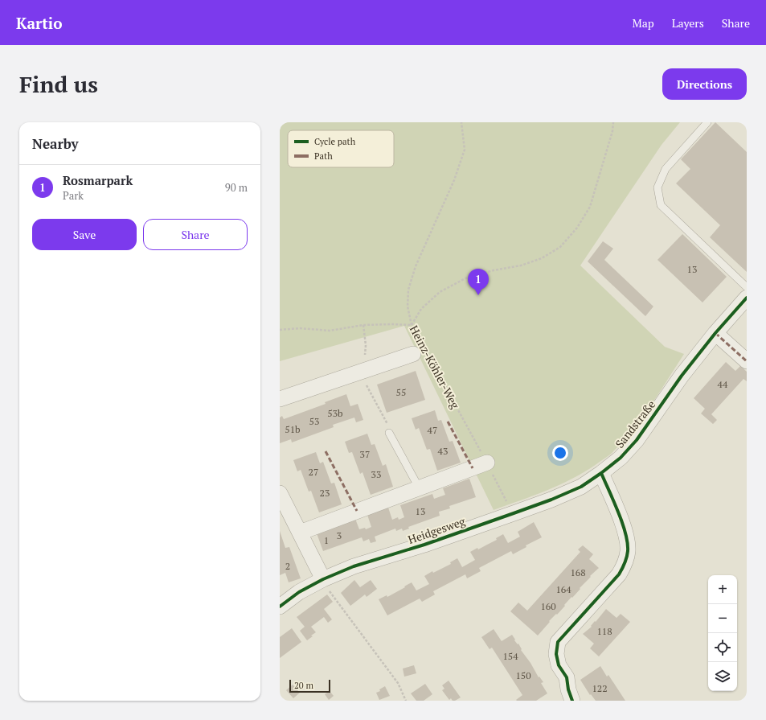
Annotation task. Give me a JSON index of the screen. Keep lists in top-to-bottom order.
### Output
{
  "streets": {
    "street": ["Sandstraße", "Heidgesweg"],
    "path": ["Heinz-Köhler-Weg"]
  },
  "crossings": [
    ["Heinz-Köhler-Weg", "Heidgesweg"],
    ["Sandstraße", "Heidgesweg"]
  ],
  "house_numbers": [
    "13",
    "44",
    "55",
    "53b",
    "53",
    "51b",
    "47",
    "43",
    "37",
    "27",
    "33",
    "23",
    "13",
    "3",
    "1",
    "2",
    "168",
    "164",
    "160",
    "118",
    "154",
    "150",
    "122"
  ],
  "legend": ["Cycle path", "Path"],
  "scale_bar": "20 m",
  "page": {
    "header": "Kartio",
    "nav": ["Map", "Layers", "Share"],
    "buttons": [
      "Directions",
      ["Save", "Share"]
    ],
    "title": "Find us",
    "heading": "Nearby",
    "list": [
      {
        "mark": "1",
        "name": "Rosmarpark",
        "note": "Park",
        "value": "90 m"
      }
    ],
    "pins": "1",
    "map_buttons": ["+", "−"],
    "scale": "20 m"
  }
}
